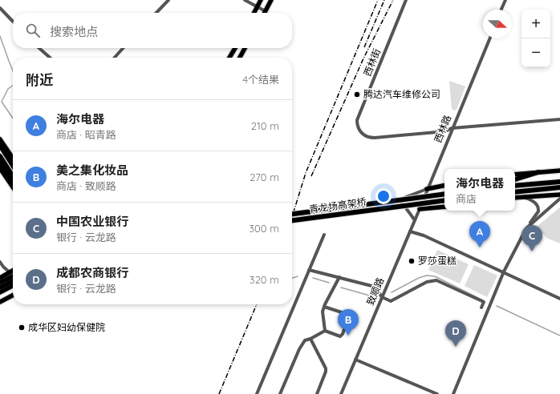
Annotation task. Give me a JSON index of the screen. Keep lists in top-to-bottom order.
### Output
{
  "streets": {
    "highway": ["青龙场高架桥"],
    "street": ["西林街", "西林路", "致顺路"]
  },
  "crossings": [
    ["西林街", "西林路"],
    ["西林路", "致顺路"]
  ],
  "places": ["腾达汽车维修公司", "罗莎蛋糕", "成华区妇幼保健院"],
  "north": "right",
  "page": {
    "map_buttons": ["+", "−"],
    "search": "搜索地点",
    "heading": ["附近", "4个结果"],
    "list": [
      {
        "mark": "A",
        "name": "海尔电器",
        "note": "商店 · 昭青路",
        "value": "210 m"
      },
      {
        "mark": "B",
        "name": "美之集化妆品",
        "note": "商店 · 致顺路",
        "value": "270 m"
      },
      {
        "mark": "C",
        "name": "中国农业银行",
        "note": "银行 · 云龙路",
        "value": "300 m"
      },
      {
        "mark": "D",
        "name": "成都农商银行",
        "note": "银行 · 云龙路",
        "value": "320 m"
      }
    ],
    "popup": ["海尔电器", "商店"],
    "pins": [
      "A",
      "C",
      "B",
      "D"
    ]
  }
}
